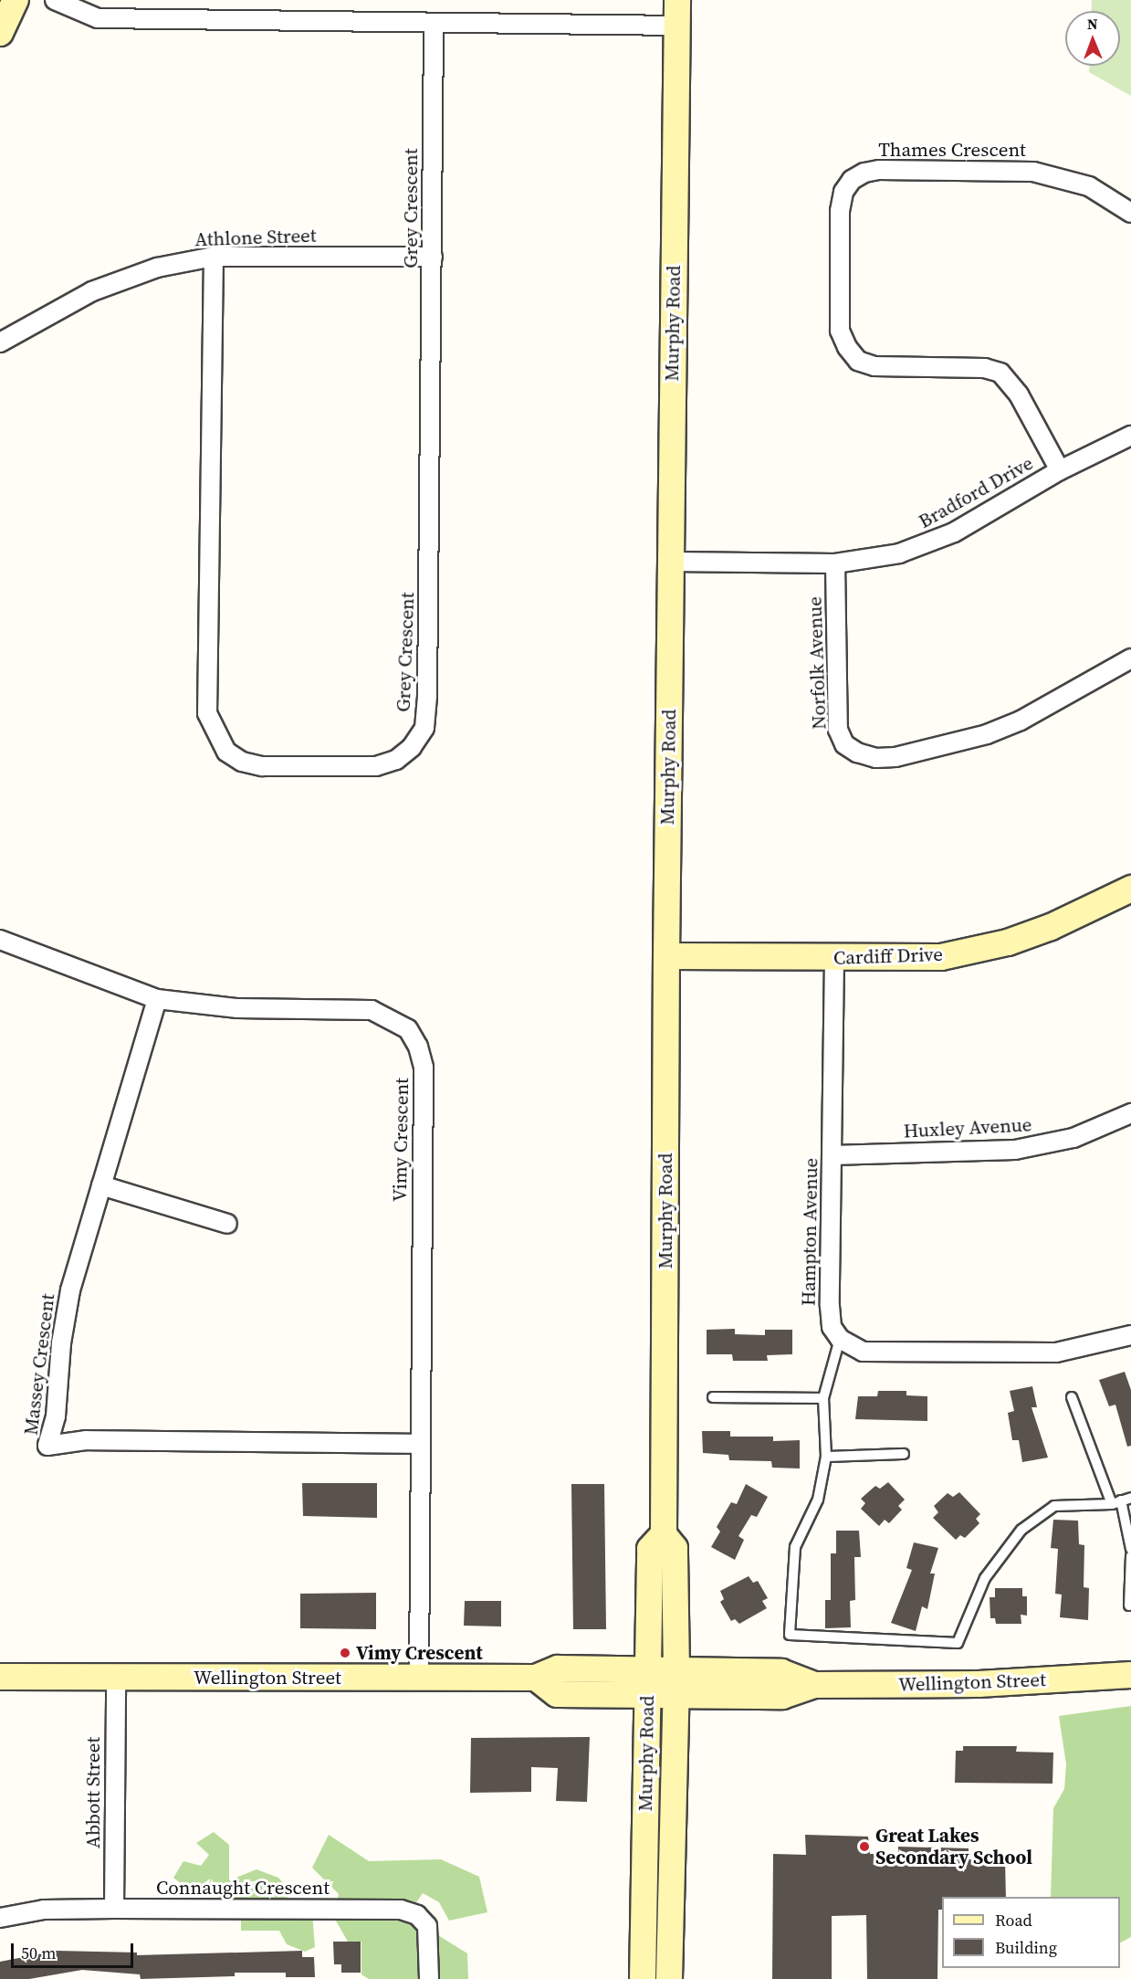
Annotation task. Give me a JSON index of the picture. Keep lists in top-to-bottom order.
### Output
{
  "streets": {
    "street": [
      "Thames Crescent",
      "Grey Crescent",
      "Athlone Street",
      "Murphy Road",
      "Bradford Drive",
      "Norfolk Avenue",
      "Cardiff Drive",
      "Huxley Avenue",
      "Vimy Crescent",
      "Hampton Avenue",
      "Massey Crescent",
      "Wellington Street",
      "Abbott Street",
      "Connaught Crescent"
    ]
  },
  "crossings": [
    ["Thames Crescent", "Bradford Drive"],
    ["Grey Crescent", "Athlone Street"],
    ["Murphy Road", "Bradford Drive"],
    ["Murphy Road", "Cardiff Drive"],
    ["Murphy Road", "Wellington Street"],
    ["Bradford Drive", "Norfolk Avenue"],
    ["Cardiff Drive", "Hampton Avenue"],
    ["Huxley Avenue", "Hampton Avenue"],
    ["Vimy Crescent", "Massey Crescent"],
    ["Vimy Crescent", "Wellington Street"],
    ["Wellington Street", "Abbott Street"],
    ["Abbott Street", "Connaught Crescent"]
  ],
  "places": ["Vimy Crescent", "Great Lakes Secondary School"],
  "legend": ["Road", "Building"],
  "scale_bar": "50 m",
  "north": "top"
}
